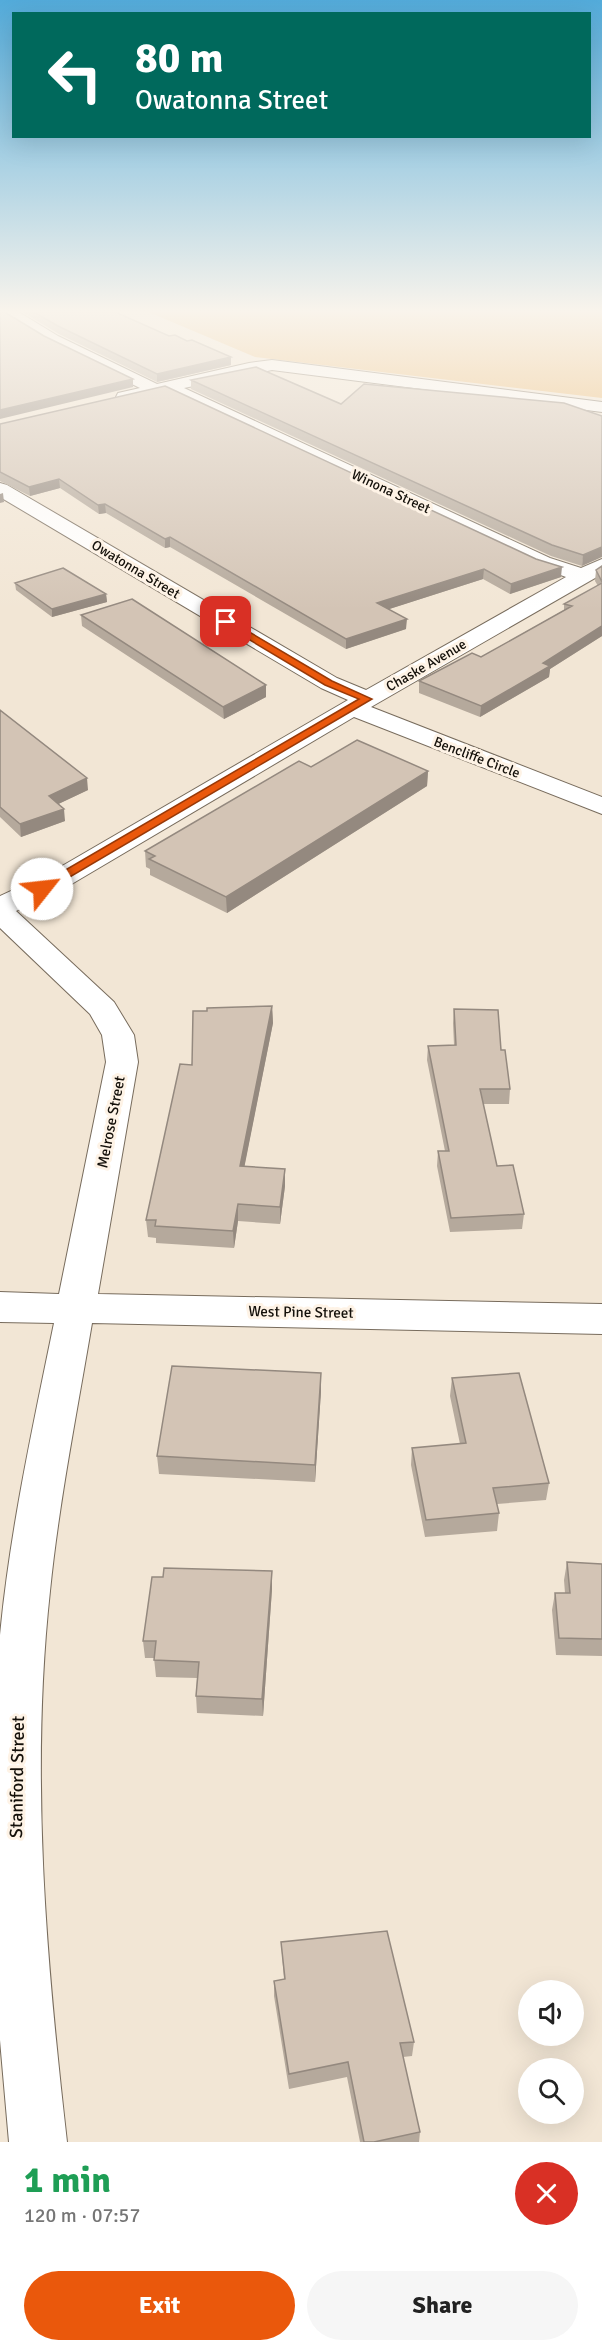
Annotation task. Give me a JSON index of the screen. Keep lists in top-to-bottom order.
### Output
{
  "streets": {
    "street": [
      "Winona Street",
      "Owatonna Street",
      "Chaske Avenue",
      "Bencliffe Circle",
      "Melrose Street",
      "West Pine Street",
      "Staniford Street"
    ]
  },
  "crossings": [
    ["Winona Street", "Chaske Avenue"],
    ["Owatonna Street", "Chaske Avenue"],
    ["Owatonna Street", "Bencliffe Circle"],
    ["Chaske Avenue", "Bencliffe Circle"],
    ["Chaske Avenue", "Melrose Street"],
    ["Melrose Street", "West Pine Street"],
    ["Melrose Street", "Staniford Street"],
    ["West Pine Street", "Staniford Street"]
  ],
  "page": {
    "turn": ["80 m", "Owatonna Street"],
    "heading": ["1 min", "120 m · 07:57"],
    "buttons": ["Exit", "Share"]
  }
}
